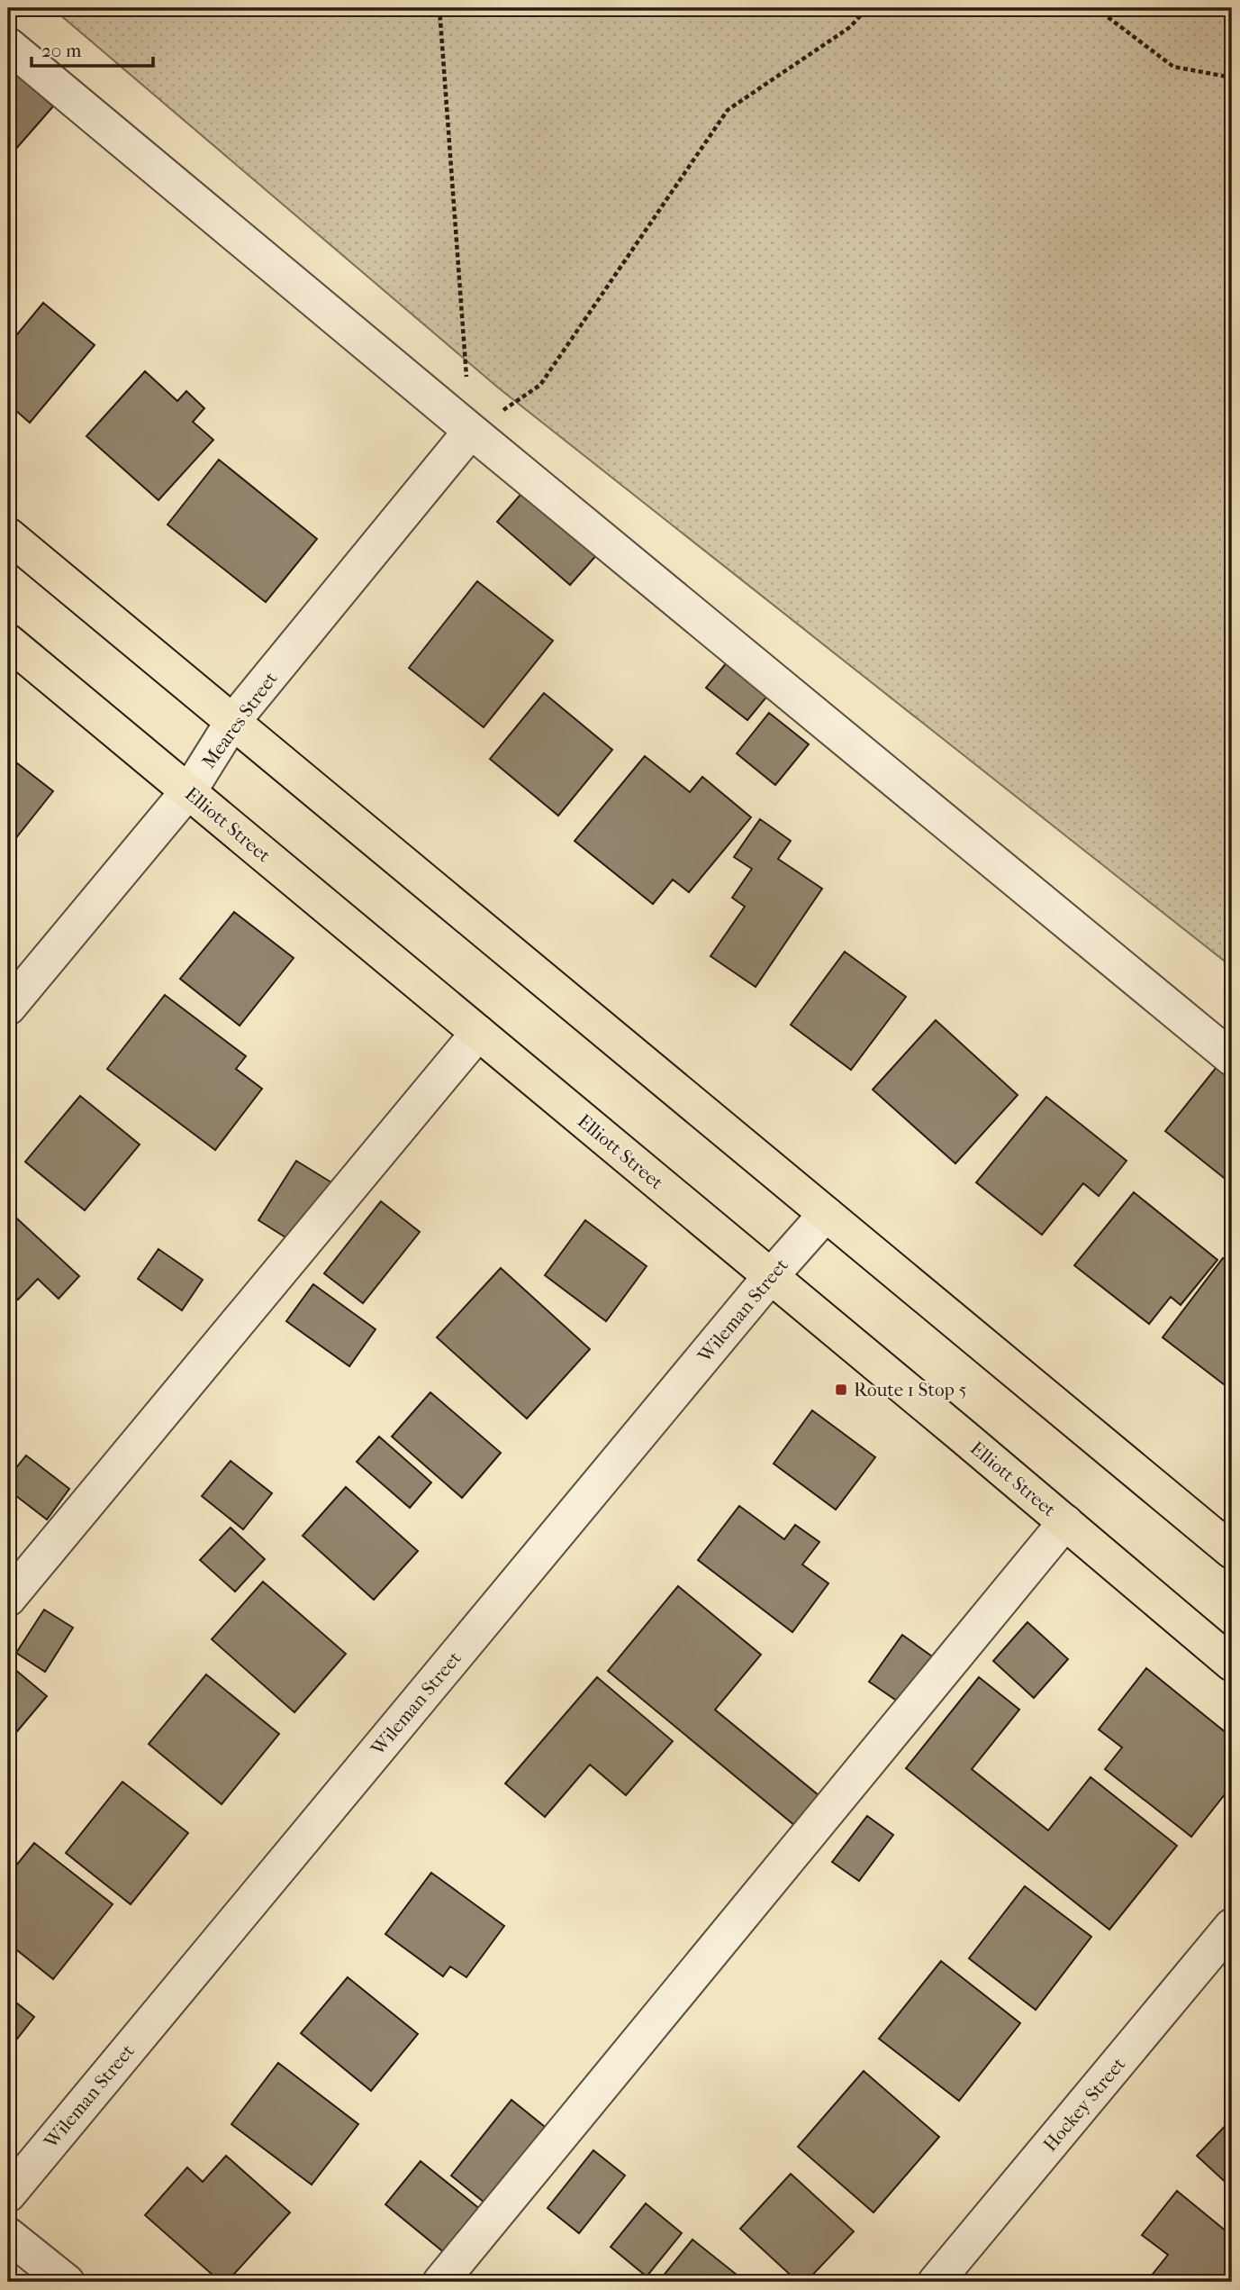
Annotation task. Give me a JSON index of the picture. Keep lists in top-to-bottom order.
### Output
{
  "streets": {
    "main road": ["Elliott Street"],
    "street": ["Meares Street", "Wileman Street", "Hockey Street"]
  },
  "crossings": [
    ["Meares Street", "Elliott Street"],
    ["Elliott Street", "Wileman Street"]
  ],
  "places": {
    "transit": ["Route 1 Stop 5"]
  },
  "scale_bar": "20 m"
}
